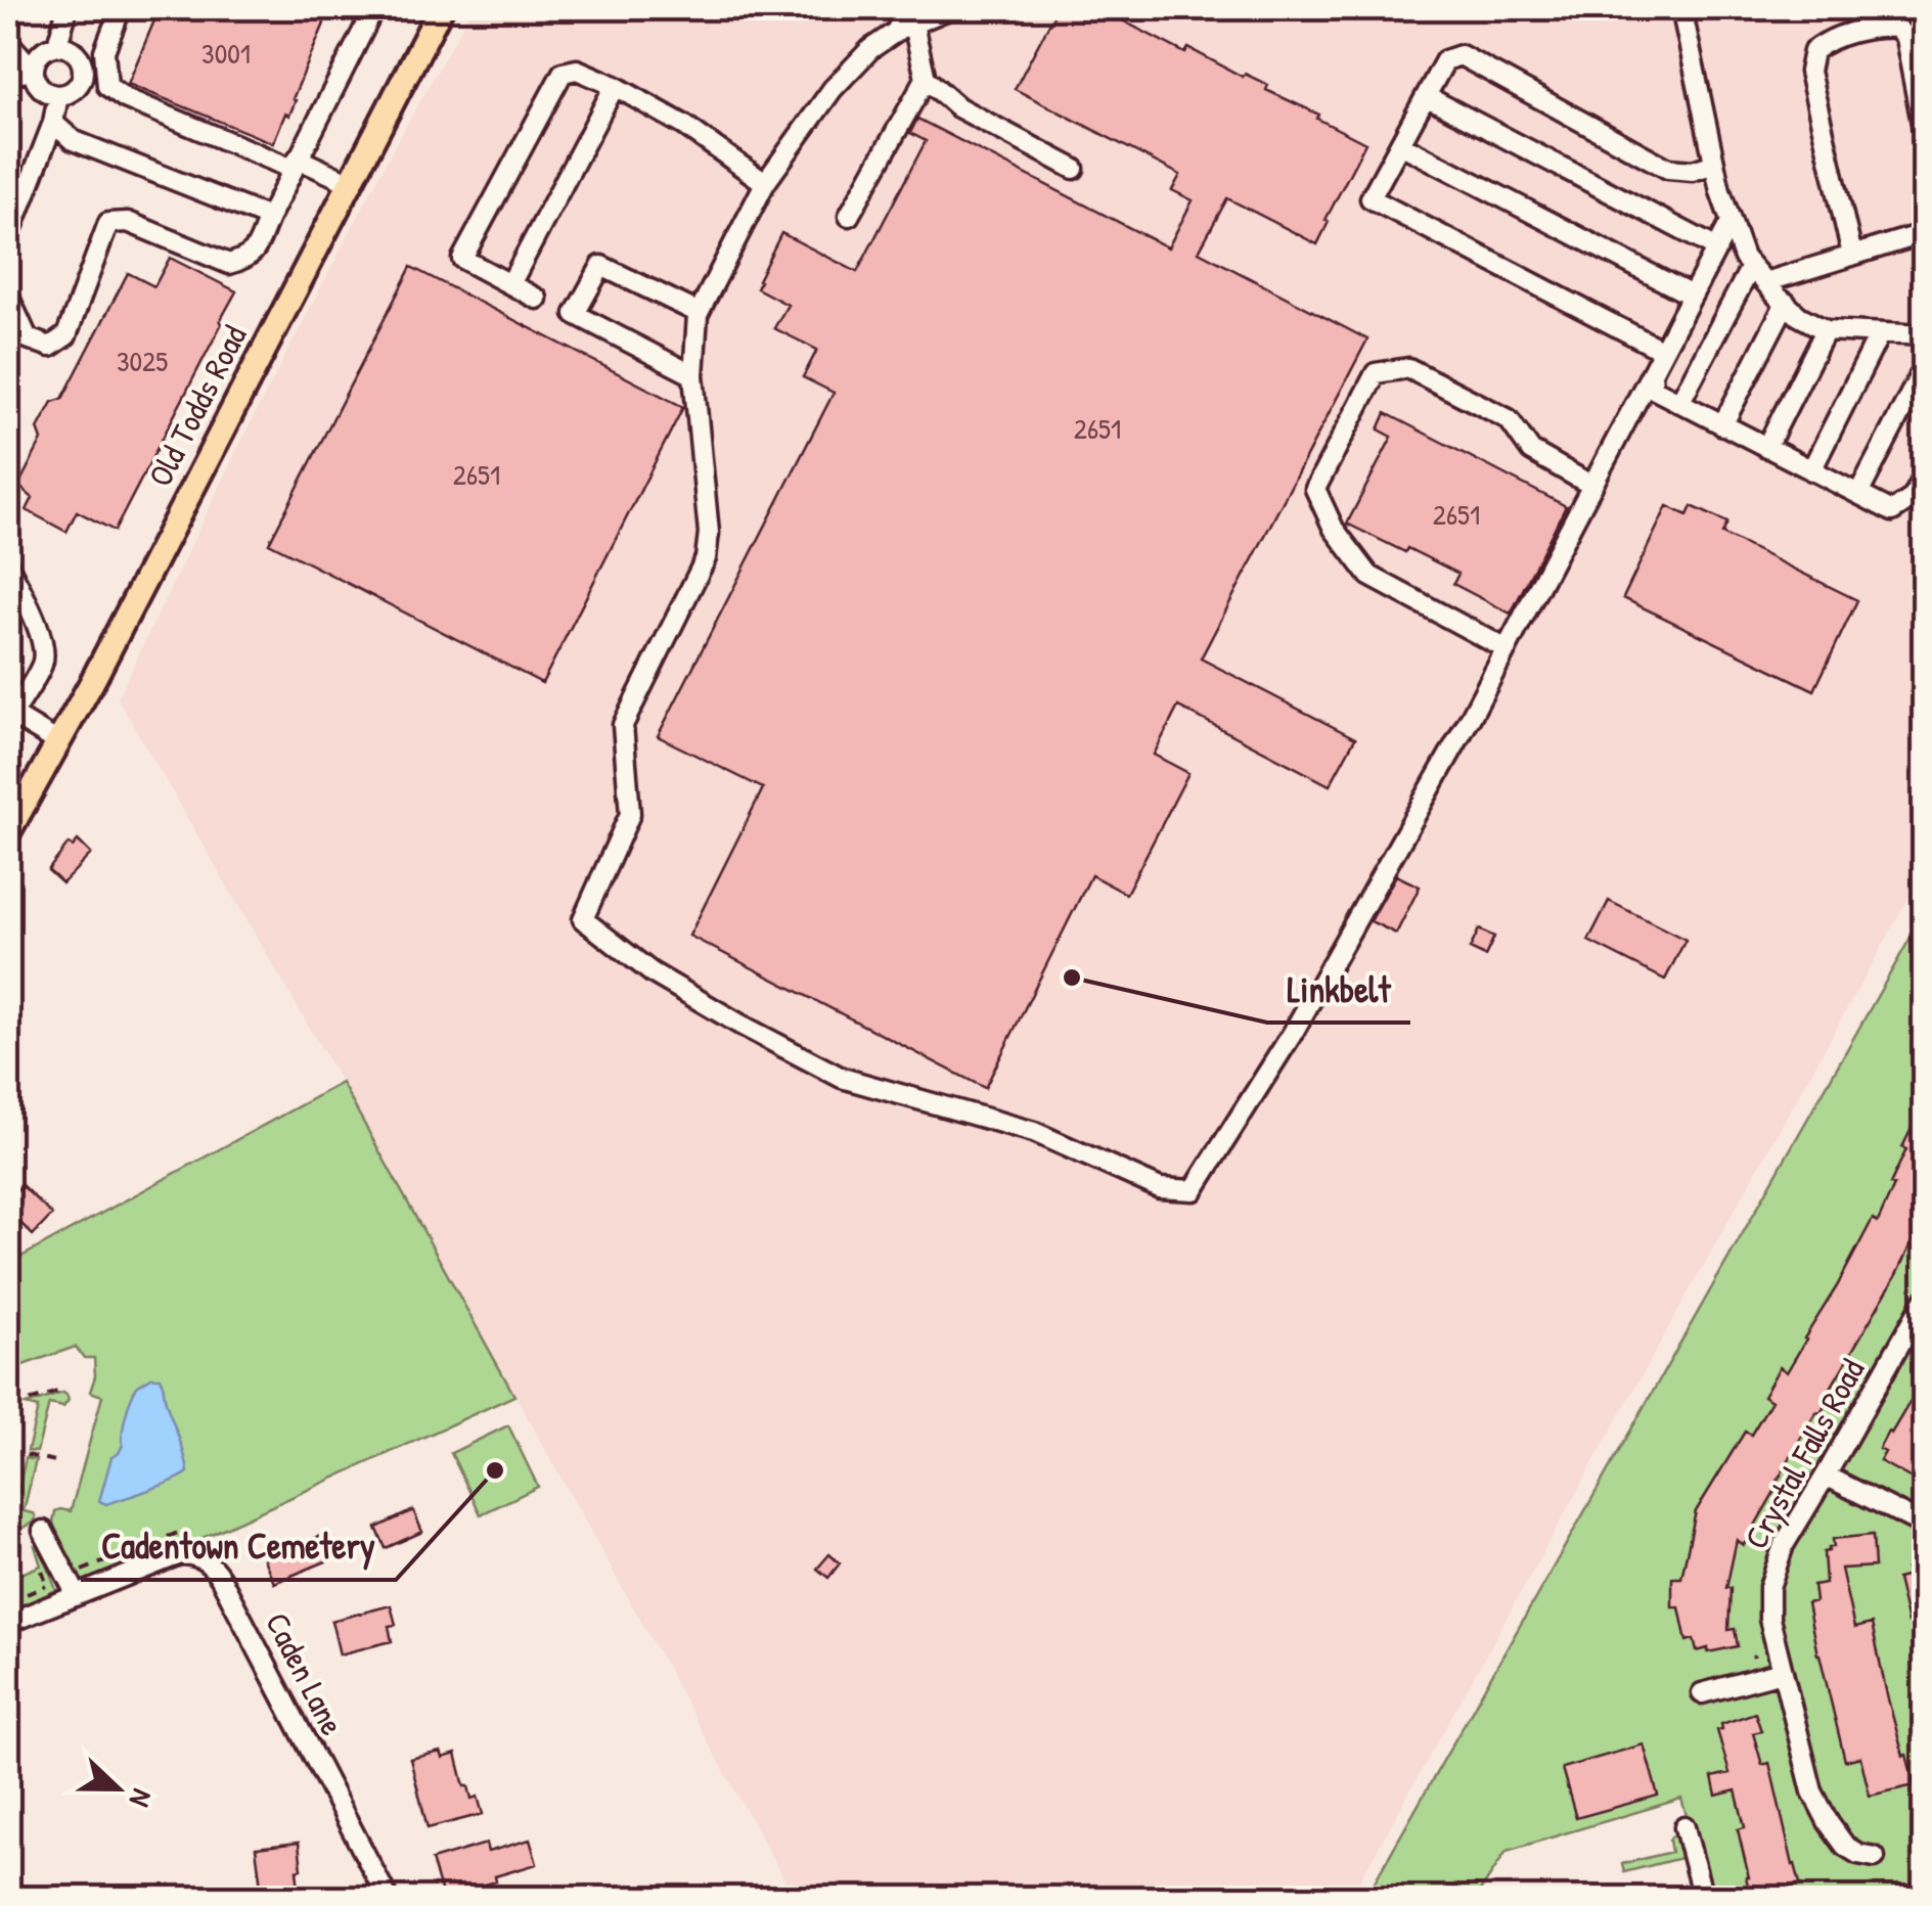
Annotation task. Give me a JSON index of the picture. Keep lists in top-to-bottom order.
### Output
{
  "streets": {
    "main road": ["Old Todds Road"],
    "street": ["Crystal Falls Road", "Caden Lane"]
  },
  "places": ["Linkbelt", "Cadentown Cemetery"],
  "house_numbers": [
    "3001",
    "3025",
    "2651",
    "2651",
    "2651"
  ],
  "north": "right"
}
